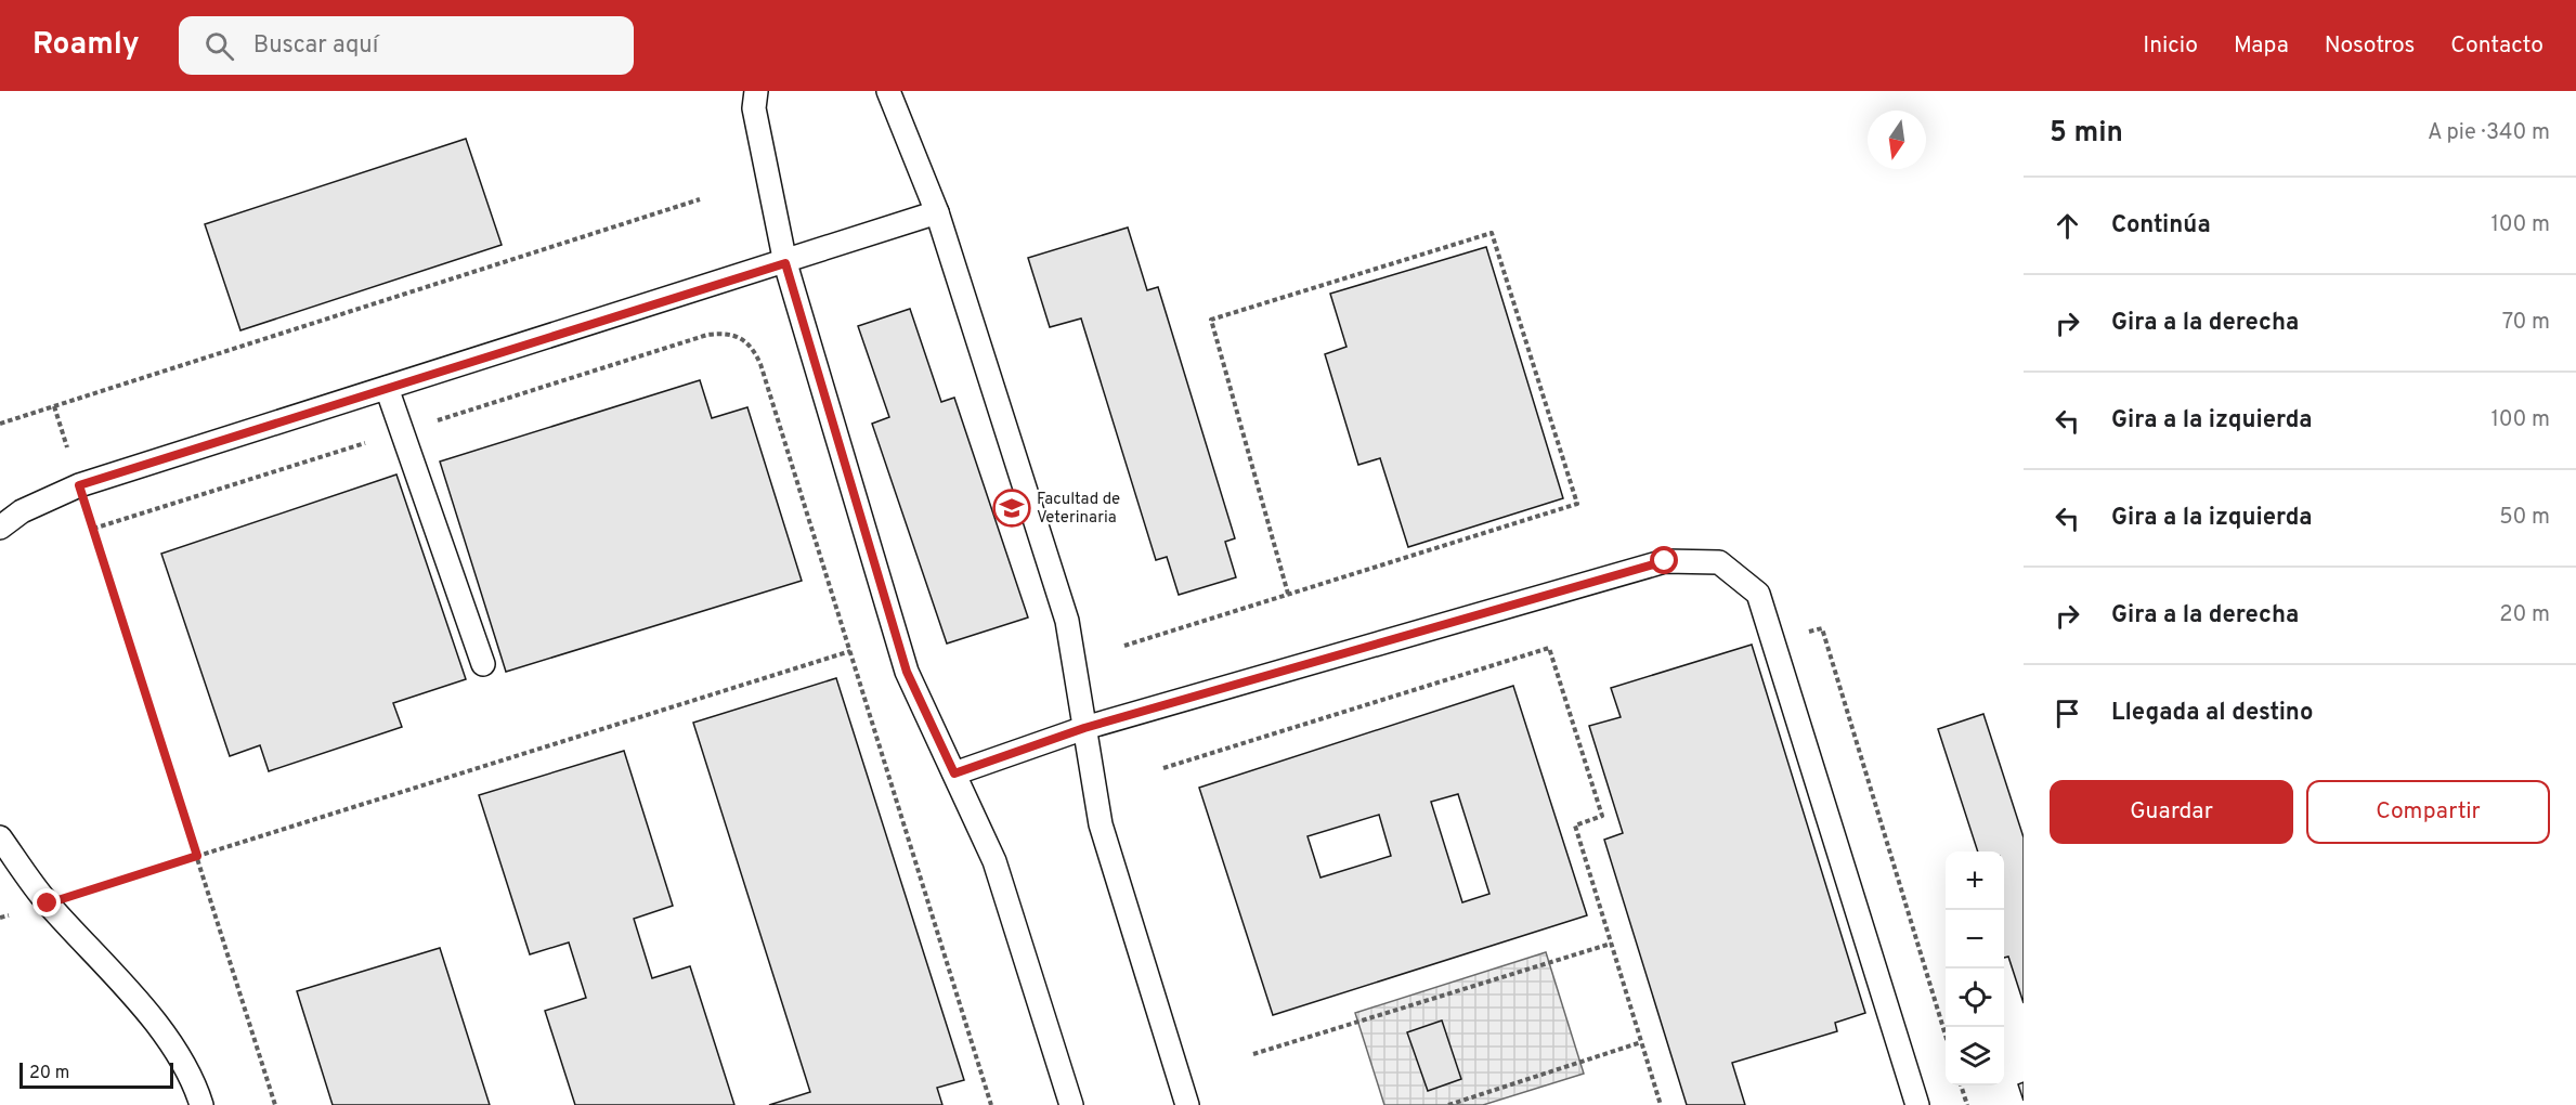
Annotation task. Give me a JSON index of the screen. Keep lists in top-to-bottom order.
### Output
{
  "places": {
    "school or university": ["Facultad de Veterinaria"]
  },
  "scale_bar": "20 m",
  "north": "bottom",
  "page": {
    "header": "Roamly",
    "search": "Buscar aquí",
    "nav": [
      "Inicio",
      "Mapa",
      "Nosotros",
      "Contacto"
    ],
    "heading": ["5 min", "A pie · 340 m"],
    "list": [
      ["Continúa", "100 m"],
      ["Gira a la derecha", "70 m"],
      ["Gira a la izquierda", "100 m"],
      ["Gira a la izquierda", "50 m"],
      ["Gira a la derecha", "20 m"],
      "Llegada al destino"
    ],
    "buttons": ["Guardar", "Compartir"],
    "map_buttons": ["+", "−"],
    "scale": "20 m"
  }
}
